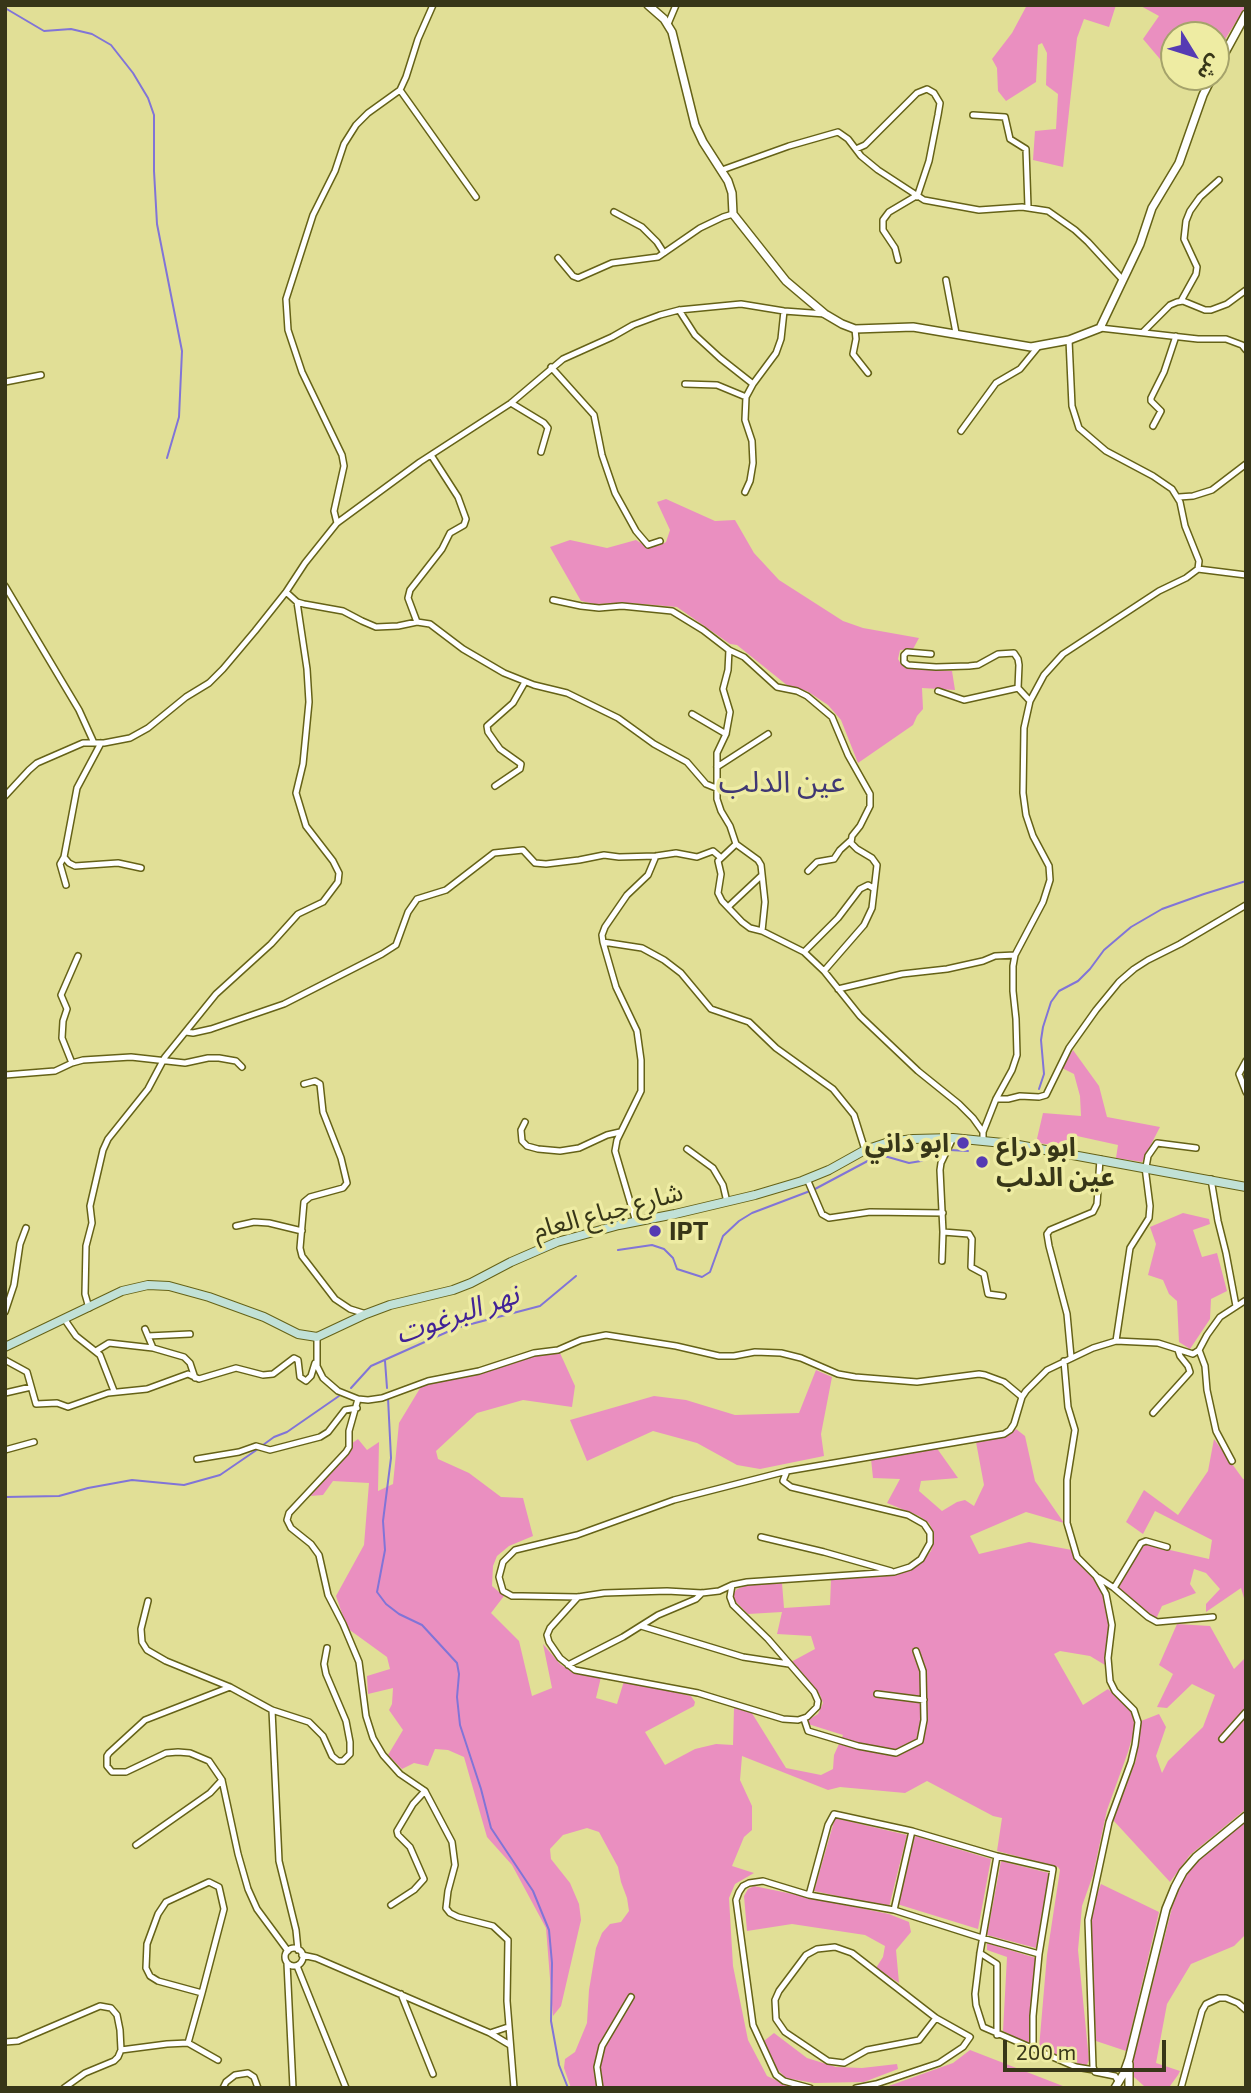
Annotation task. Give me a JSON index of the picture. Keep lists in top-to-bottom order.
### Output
{
  "streets": {
    "main road": ["شارع جباع العام"]
  },
  "districts": ["عين الدلب"],
  "water": ["نهر البرغوت"],
  "places": ["ابو داني", "ابو دراع عين الدلب", "IPT"],
  "scale_bar": "200 m",
  "north": "bottom right"
}
